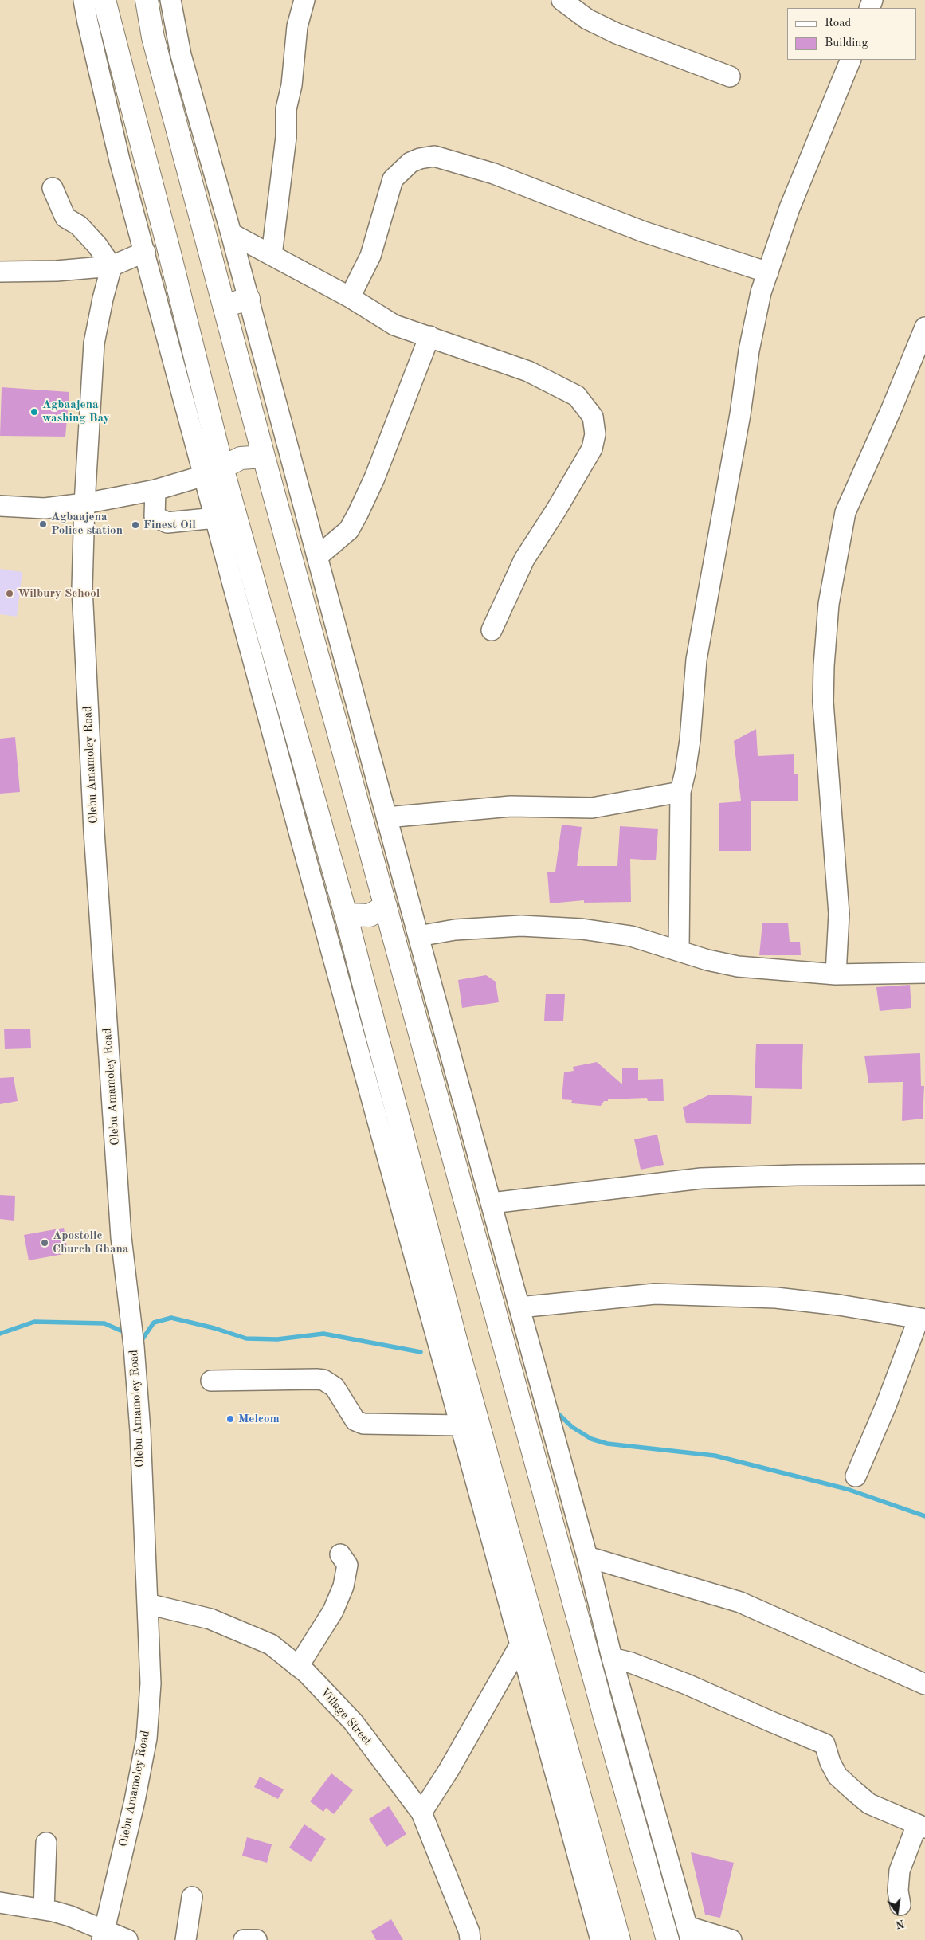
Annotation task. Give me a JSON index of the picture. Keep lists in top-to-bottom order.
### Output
{
  "streets": {
    "street": ["Olebu Amamoley Road", "Village Street"]
  },
  "crossings": [
    ["Olebu Amamoley Road", "Village Street"]
  ],
  "places": [
    "Agbaajena washing Bay",
    "Agbaajena Police station",
    "Finest Oil",
    "Wilbury School",
    "Apostolic Church Ghana",
    "Melcom"
  ],
  "legend": ["Road", "Building"],
  "north": "bottom"
}
